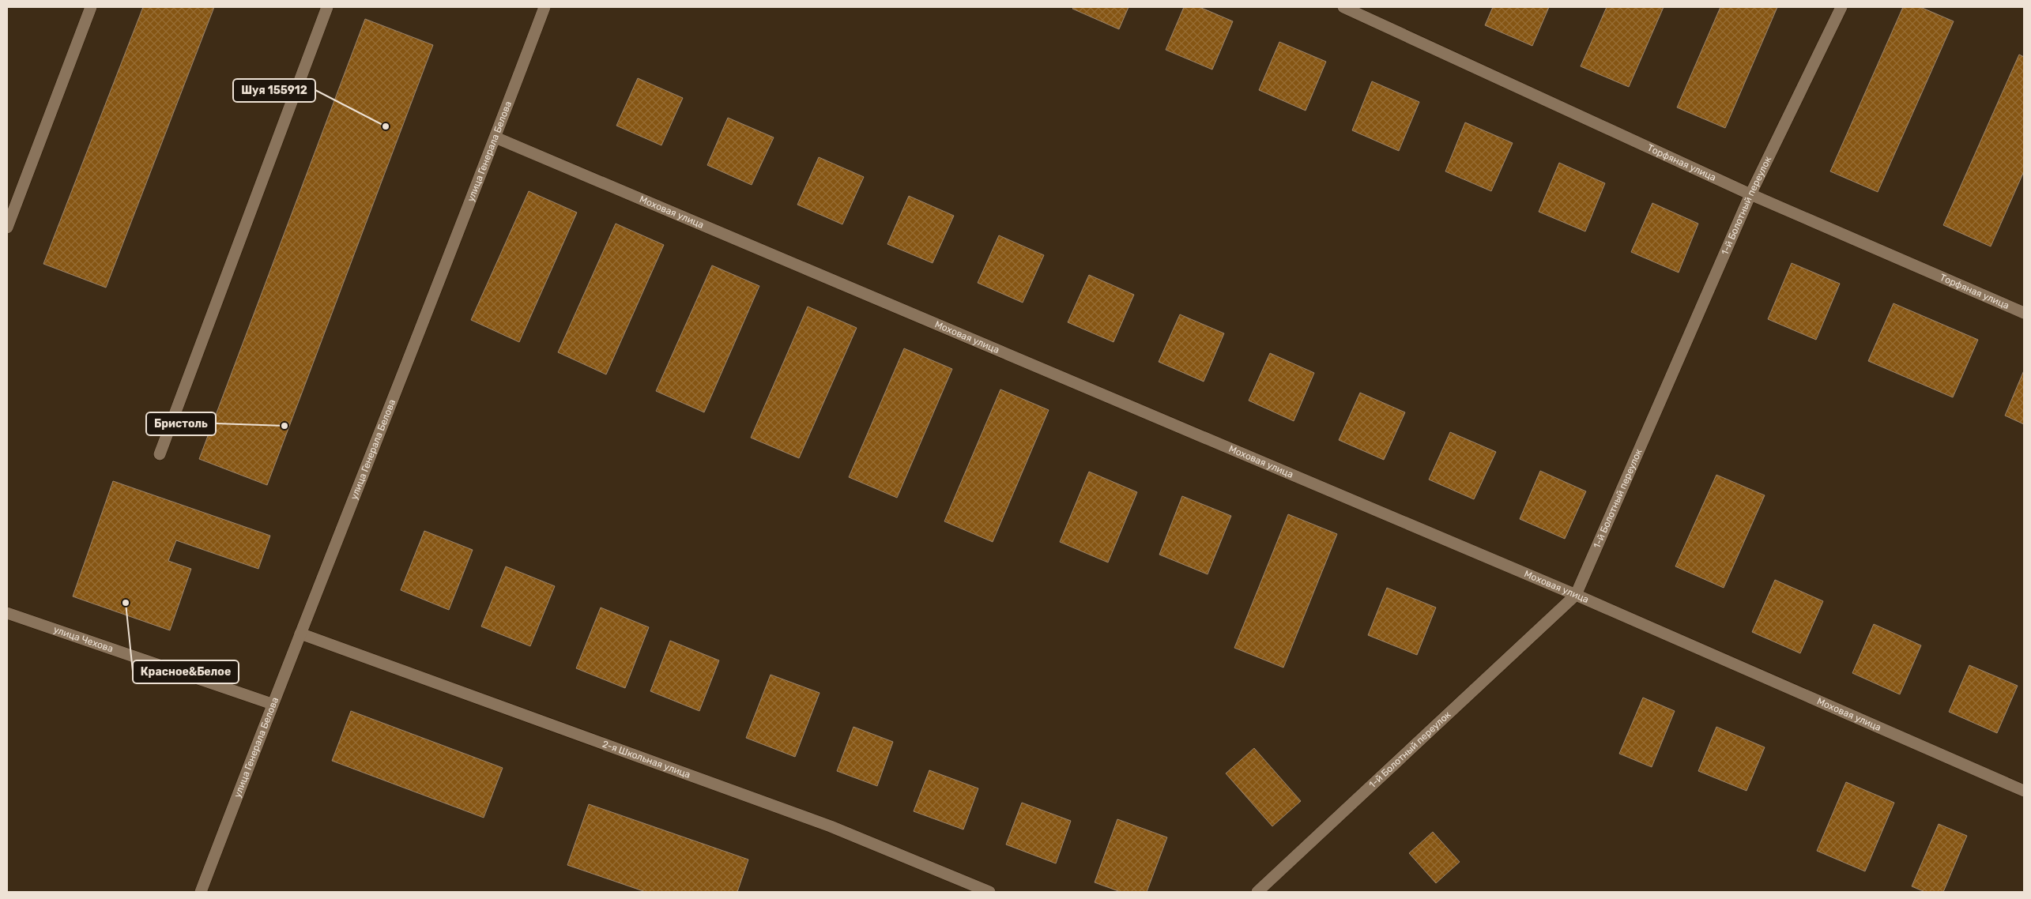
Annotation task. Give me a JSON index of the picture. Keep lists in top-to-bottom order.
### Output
{
  "streets": {
    "street": [
      "улица Генерала Белова",
      "Торфяная улица",
      "1-й Болотный переулок",
      "Моховая улица",
      "улица Чехова",
      "2-я Школьная улица"
    ]
  },
  "crossings": [
    ["улица Генерала Белова", "Моховая улица"],
    ["улица Генерала Белова", "улица Чехова"],
    ["улица Генерала Белова", "2-я Школьная улица"],
    ["Торфяная улица", "1-й Болотный переулок"],
    ["1-й Болотный переулок", "Моховая улица"]
  ],
  "places": ["Шуя 155912", "Бристоль", "Красное&Белое"]
}
